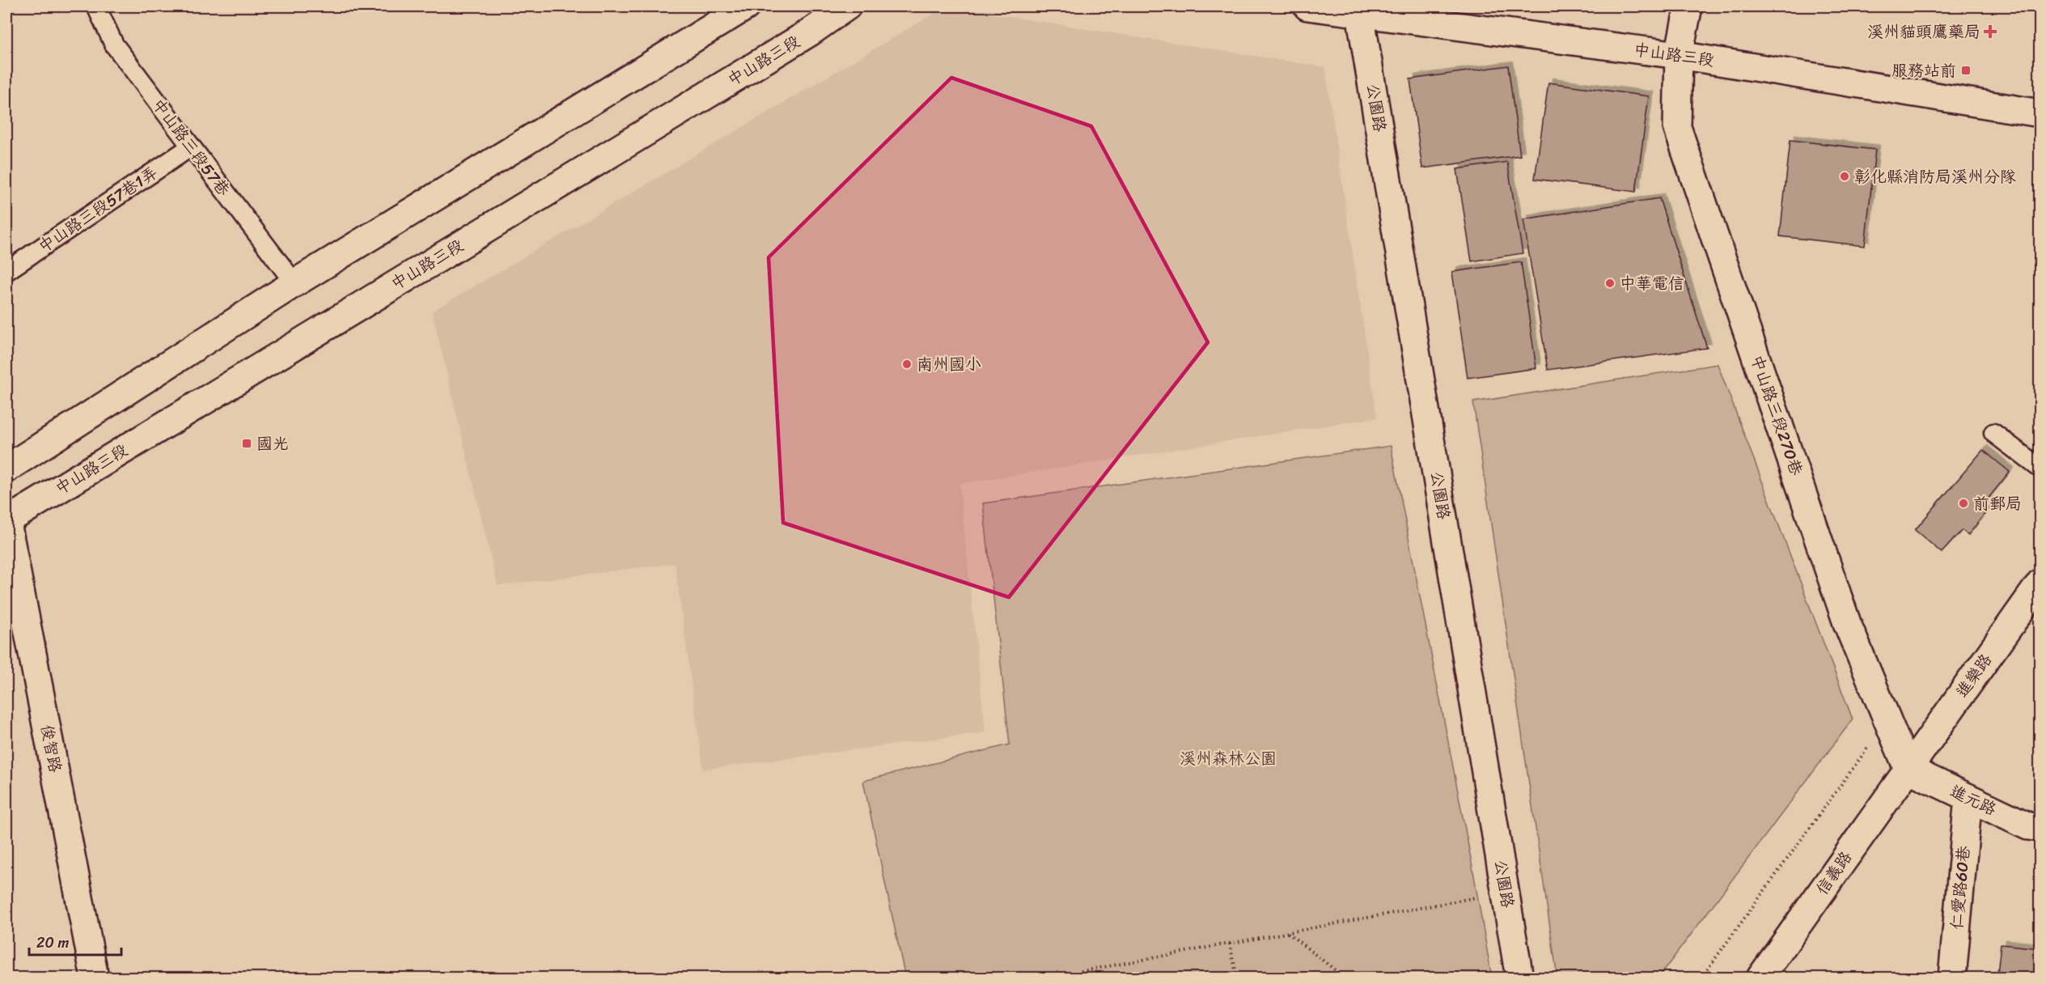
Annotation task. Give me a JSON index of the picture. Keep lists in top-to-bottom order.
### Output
{
  "streets": {
    "street": [
      "中山路三段",
      "公園路",
      "中山路三段270巷",
      "進樂路",
      "俊智路",
      "進元路",
      "信義路",
      "仁愛路60巷"
    ],
    "lane": ["中山路三段57巷", "中山路三段57巷1弄"]
  },
  "crossings": [
    ["中山路三段", "公園路"],
    ["中山路三段", "中山路三段270巷"],
    ["中山路三段", "俊智路"],
    ["中山路三段57巷", "中山路三段57巷1弄"],
    ["中山路三段270巷", "進樂路"],
    ["中山路三段270巷", "進元路"],
    ["中山路三段270巷", "信義路"],
    ["進樂路", "進元路"],
    ["進樂路", "信義路"],
    ["進元路", "信義路"],
    ["進元路", "仁愛路60巷"]
  ],
  "parks": ["溪州森林公園"],
  "places": {
    "health": ["溪州貓頭鷹藥局"],
    "transit": ["服務站前", "國光"],
    "other": [
      "彰化縣消防局溪州分隊",
      "中華電信",
      "南州國小",
      "前郵局"
    ]
  },
  "scale_bar": "20 m"
}
